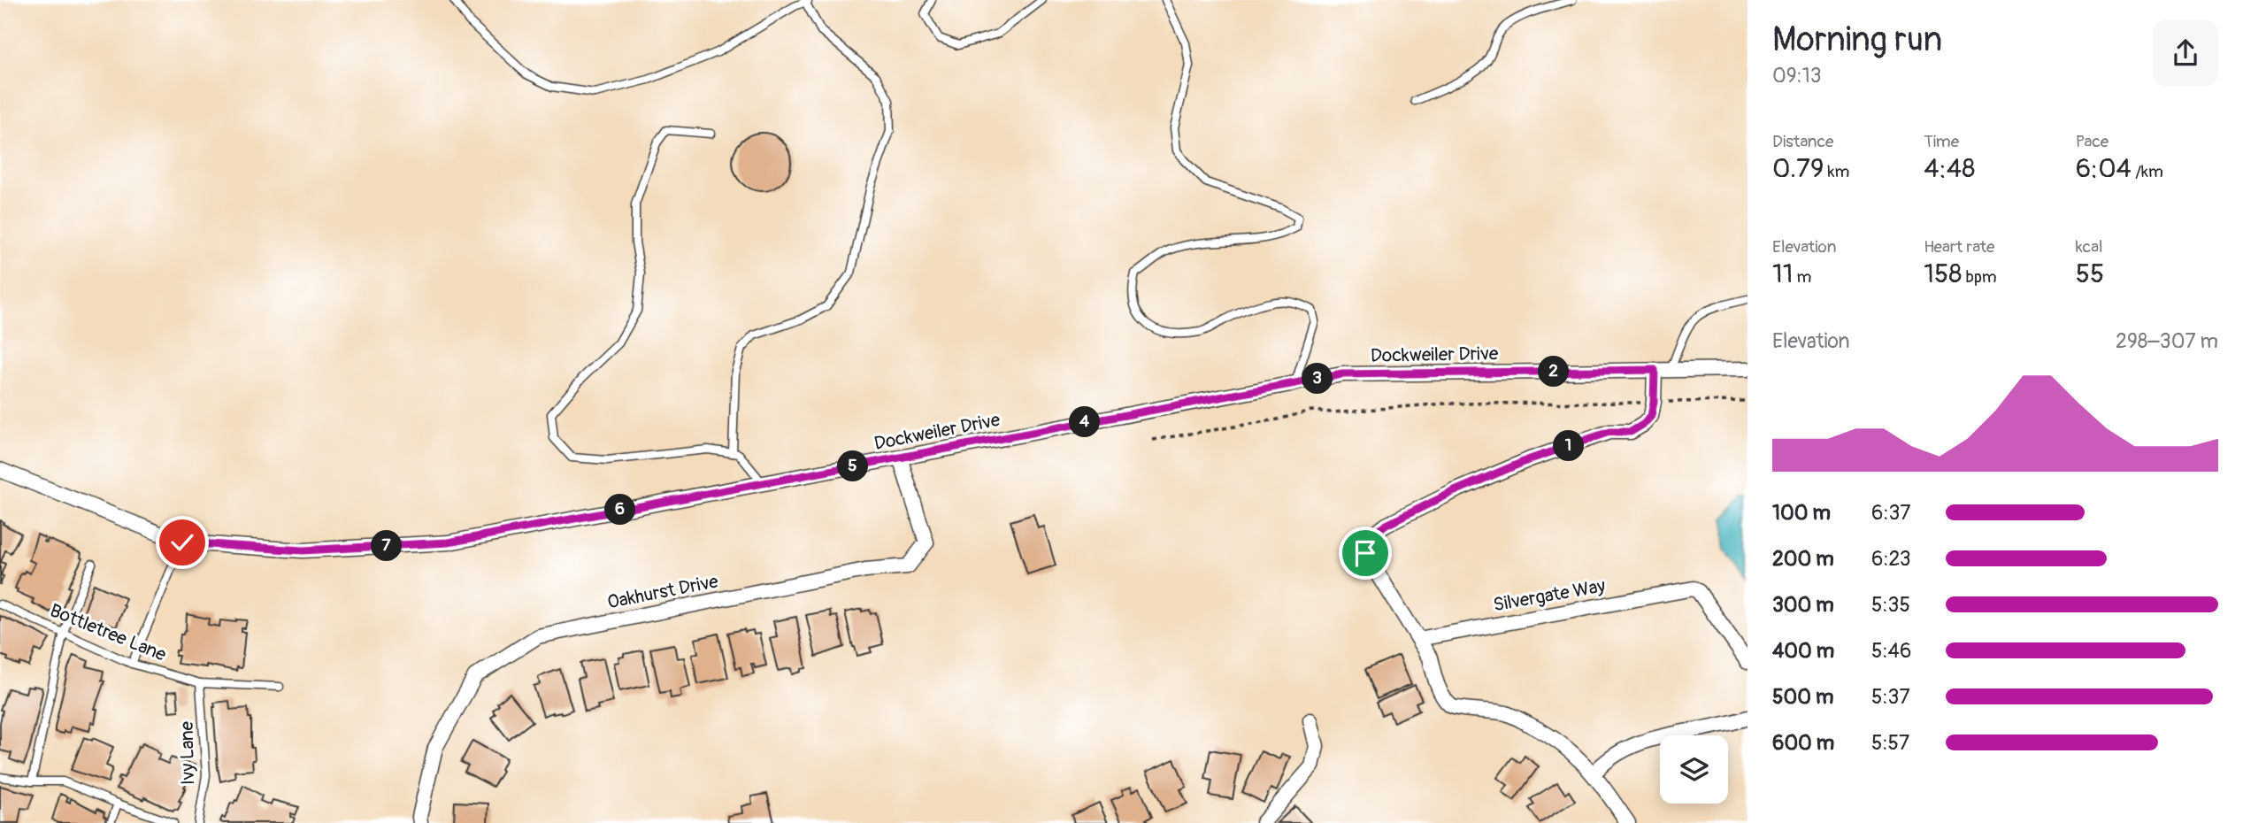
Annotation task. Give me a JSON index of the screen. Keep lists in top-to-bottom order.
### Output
{
  "streets": {
    "street": ["Dockweiler Drive", "Oakhurst Drive", "Silvergate Way"],
    "lane": ["Bottletree Lane", "Ivy Lane"]
  },
  "crossings": [
    ["Dockweiler Drive", "Oakhurst Drive"],
    ["Bottletree Lane", "Ivy Lane"]
  ],
  "page": {
    "heading": ["Morning run", "09:13"],
    "stats": [
      ["Distance", "0.79 km"],
      ["Time", "4:48"],
      ["Pace", "6:04 /km"],
      ["Elevation", "11 m"],
      ["Heart rate", "158 bpm"],
      ["kcal", "55"]
    ],
    "chart": ["Elevation", "298–307 m"],
    "pins": [
      "2",
      "3",
      "4",
      "1",
      "5",
      "6",
      "7"
    ],
    "list": [
      {
        "name": "100 m",
        "note": "6:37"
      },
      {
        "name": "200 m",
        "note": "6:23"
      },
      {
        "name": "300 m",
        "note": "5:35"
      },
      {
        "name": "400 m",
        "note": "5:46"
      },
      {
        "name": "500 m",
        "note": "5:37"
      },
      {
        "name": "600 m",
        "note": "5:57"
      }
    ]
  }
}
